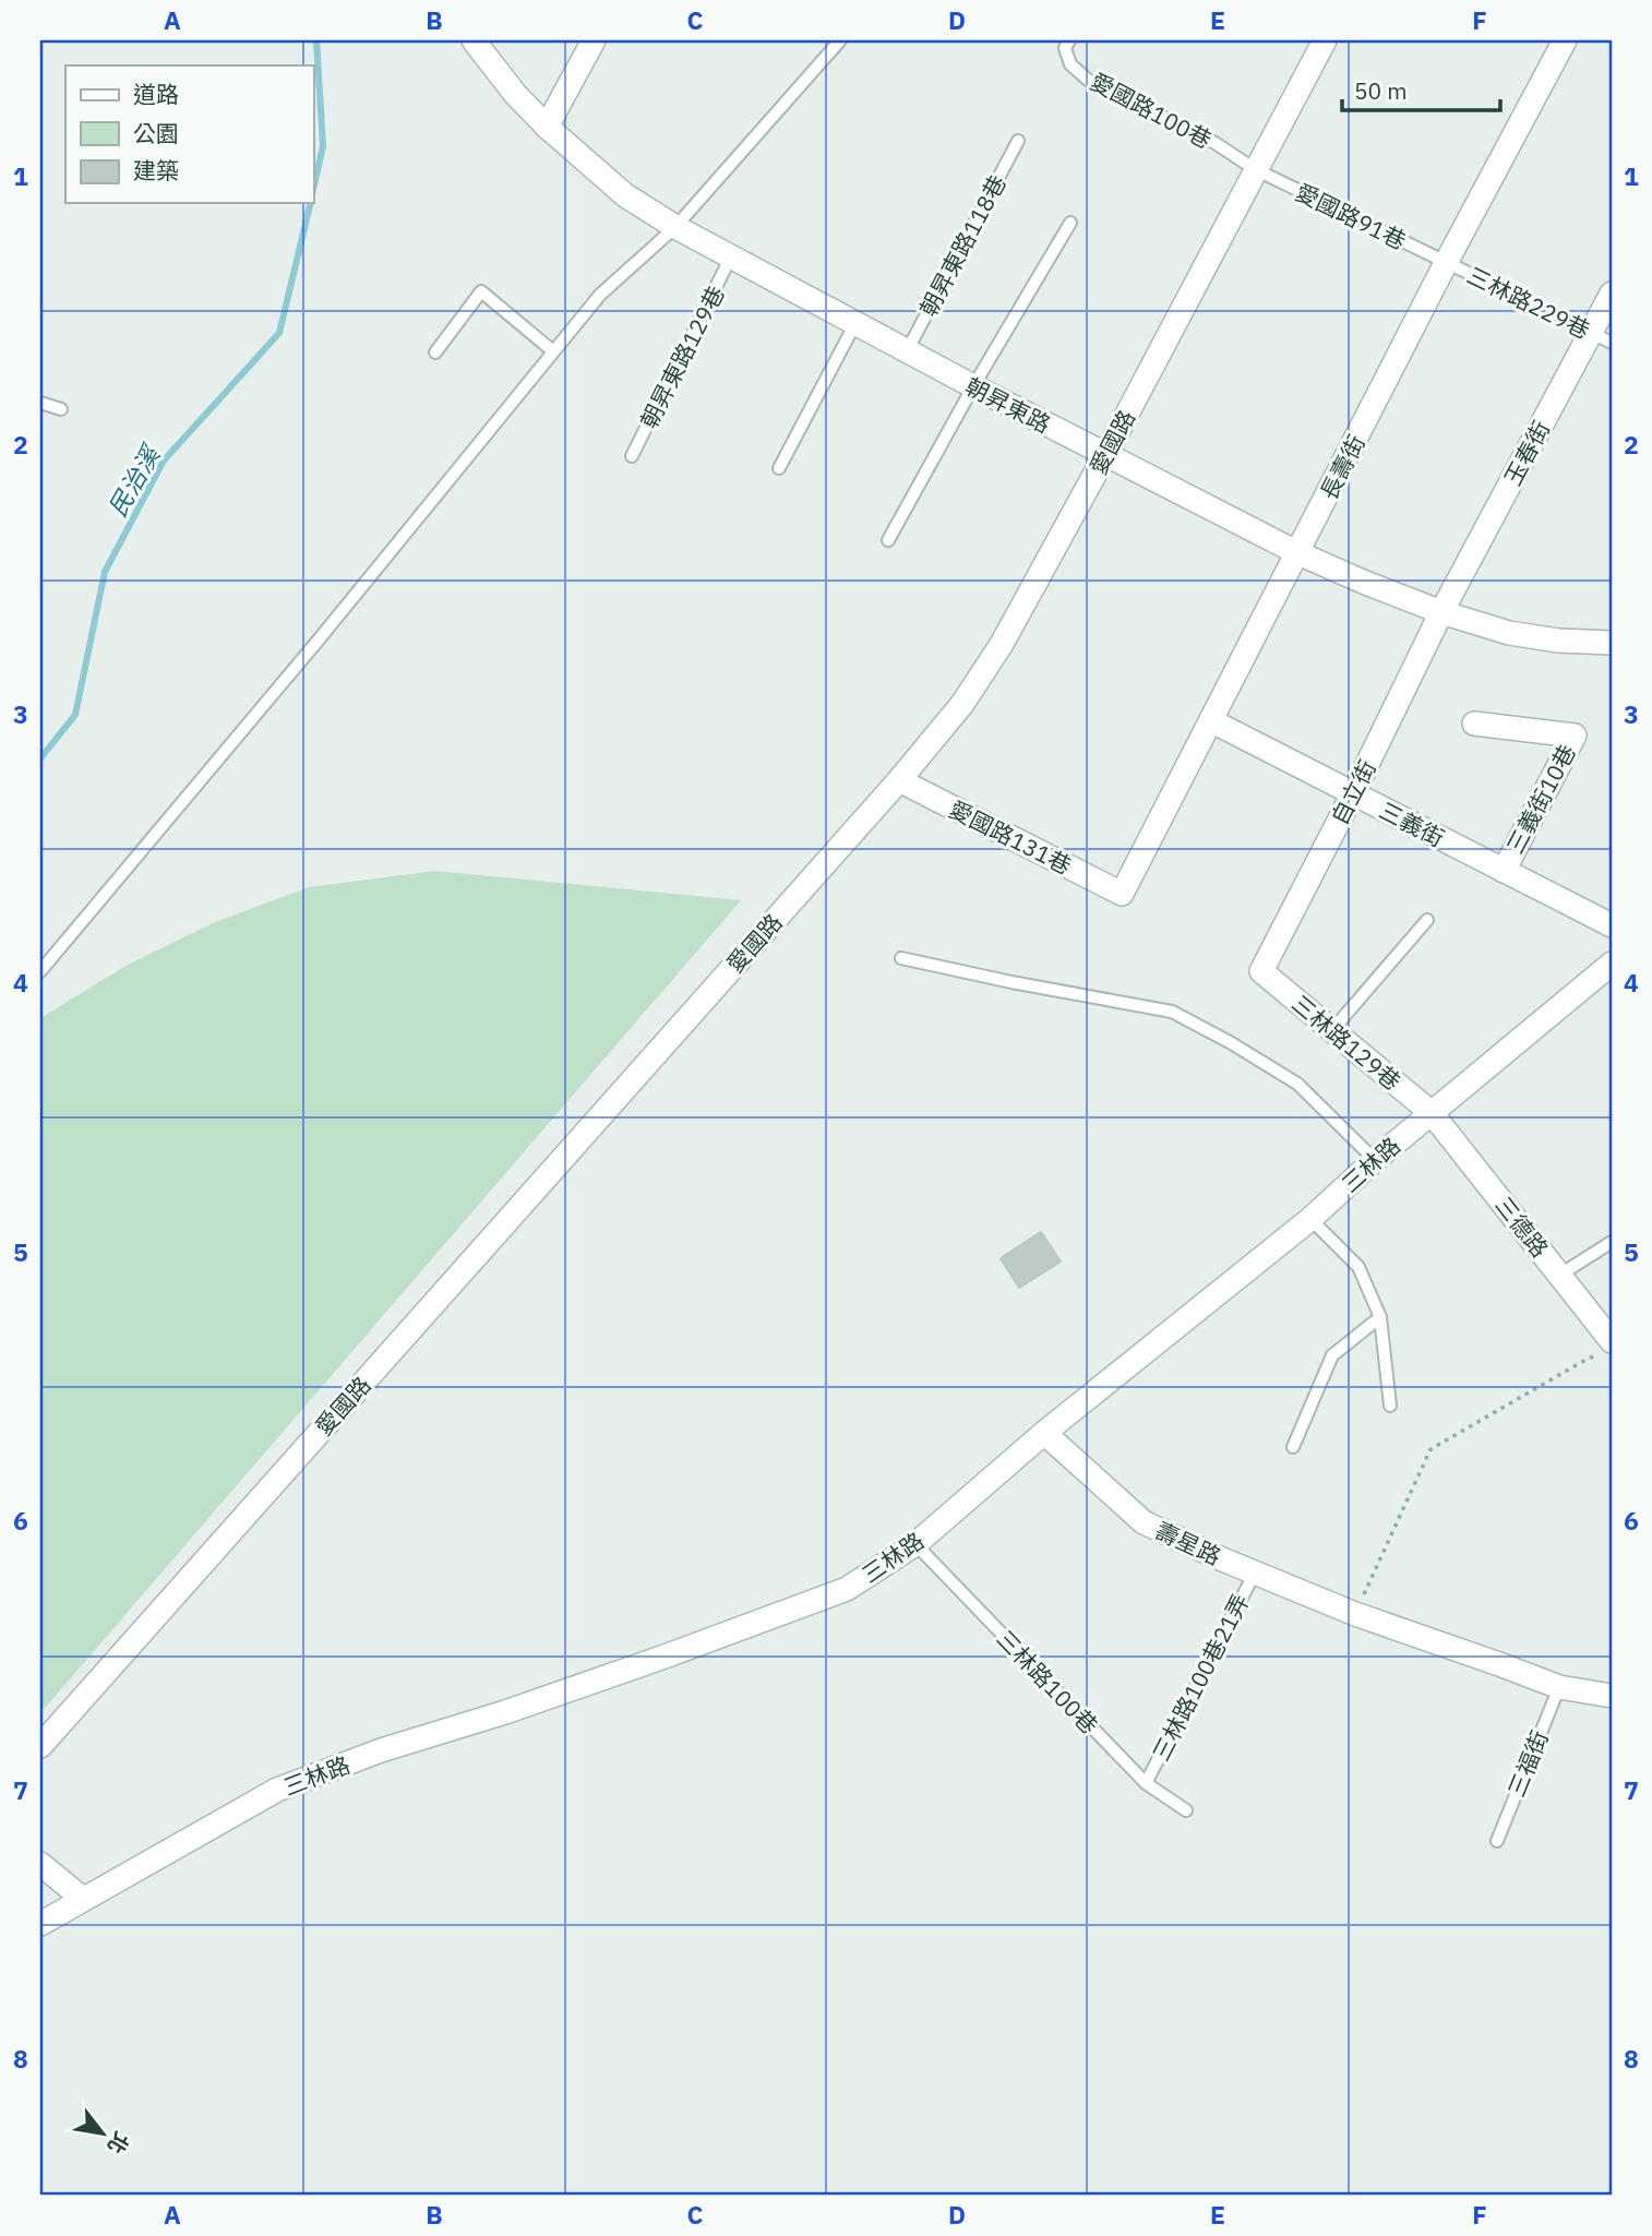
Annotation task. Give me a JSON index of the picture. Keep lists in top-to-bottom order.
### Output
{
  "streets": {
    "street": [
      "朝昇東路",
      "愛國路",
      "玉春街",
      "長壽街",
      "自立街",
      "三義街10巷",
      "三義街",
      "愛國路131巷",
      "三林路129巷",
      "三林路",
      "三德路",
      "壽星路"
    ],
    "lane": [
      "愛國路100巷",
      "愛國路91巷",
      "朝昇東路118巷",
      "三林路229巷",
      "朝昇東路129巷",
      "三林路100巷21弄",
      "三林路100巷",
      "三福街"
    ]
  },
  "crossings": [
    ["愛國路100巷", "愛國路91巷"],
    ["愛國路100巷", "愛國路"],
    ["愛國路91巷", "三林路229巷"],
    ["愛國路91巷", "愛國路"],
    ["愛國路91巷", "長壽街"],
    ["朝昇東路118巷", "朝昇東路"],
    ["三林路229巷", "玉春街"],
    ["三林路229巷", "長壽街"],
    ["朝昇東路129巷", "朝昇東路"],
    ["朝昇東路", "愛國路"],
    ["朝昇東路", "玉春街"],
    ["朝昇東路", "長壽街"],
    ["朝昇東路", "自立街"],
    ["愛國路", "愛國路131巷"],
    ["玉春街", "自立街"],
    ["長壽街", "三義街"],
    ["長壽街", "愛國路131巷"],
    ["自立街", "三義街"],
    ["自立街", "三林路129巷"],
    ["三義街10巷", "三義街"],
    ["三林路129巷", "三林路"],
    ["三林路129巷", "三德路"],
    ["三林路", "三德路"],
    ["三林路", "壽星路"],
    ["三林路", "三林路100巷"],
    ["壽星路", "三林路100巷21弄"],
    ["三林路100巷21弄", "三林路100巷"]
  ],
  "water": ["民治溪"],
  "legend": ["道路", "公園", "建築"],
  "scale_bar": "50 m",
  "north": "bottom right",
  "grid": {
    "columns": [
      "A",
      "B",
      "C",
      "D",
      "E",
      "F"
    ],
    "rows": [
      "1",
      "2",
      "3",
      "4",
      "5",
      "6",
      "7",
      "8"
    ]
  }
}
